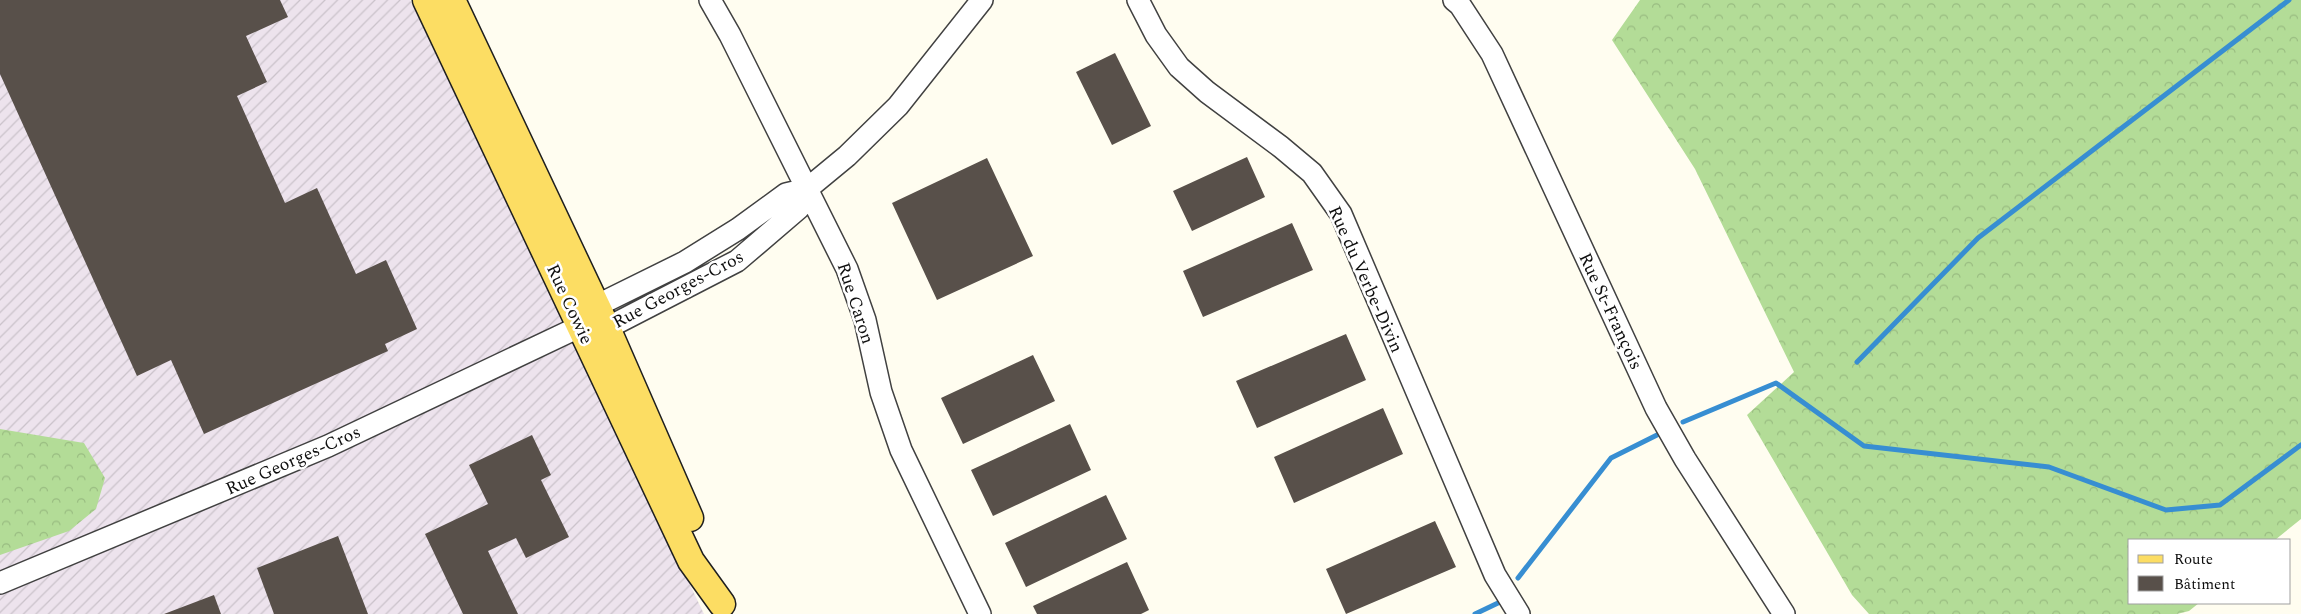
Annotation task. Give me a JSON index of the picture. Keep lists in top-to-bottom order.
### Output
{
  "streets": {
    "main road": ["Rue Cowie"],
    "street": [
      "Rue du Verbe-Divin",
      "Rue Georges-Cros",
      "Rue Caron",
      "Rue St-François"
    ]
  },
  "crossings": [
    ["Rue Georges-Cros", "Rue Caron"],
    ["Rue Georges-Cros", "Rue Cowie"]
  ],
  "legend": ["Route", "Bâtiment"]
}
